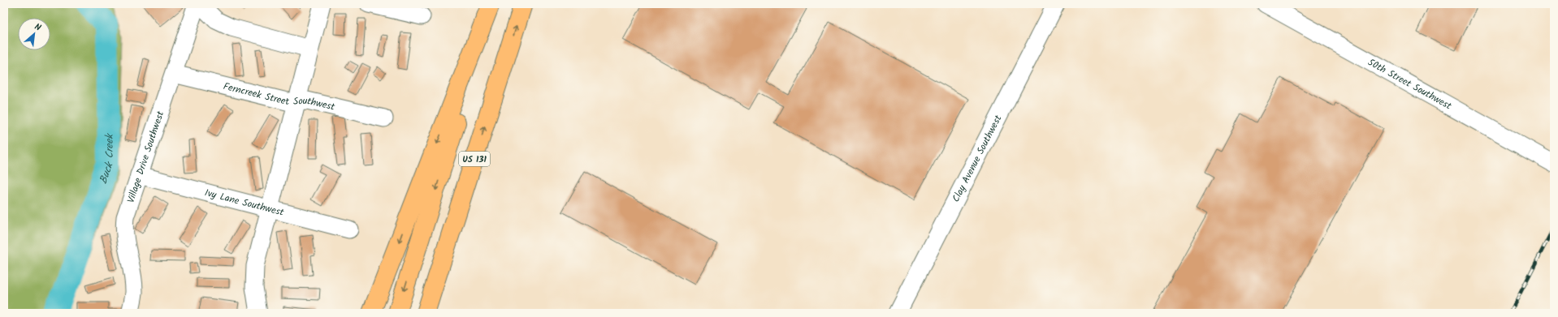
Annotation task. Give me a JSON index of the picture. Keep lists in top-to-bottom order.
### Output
{
  "streets": {
    "highway": ["US 131"],
    "street": [
      "50th Street Southwest",
      "Ferncreek Street Southwest",
      "Village Drive Southwest",
      "Clay Avenue Southwest",
      "Ivy Lane Southwest"
    ]
  },
  "crossings": [
    ["Ferncreek Street Southwest", "Village Drive Southwest"],
    ["Village Drive Southwest", "Ivy Lane Southwest"]
  ],
  "water": ["Buck Creek"],
  "north": "top right"
}
